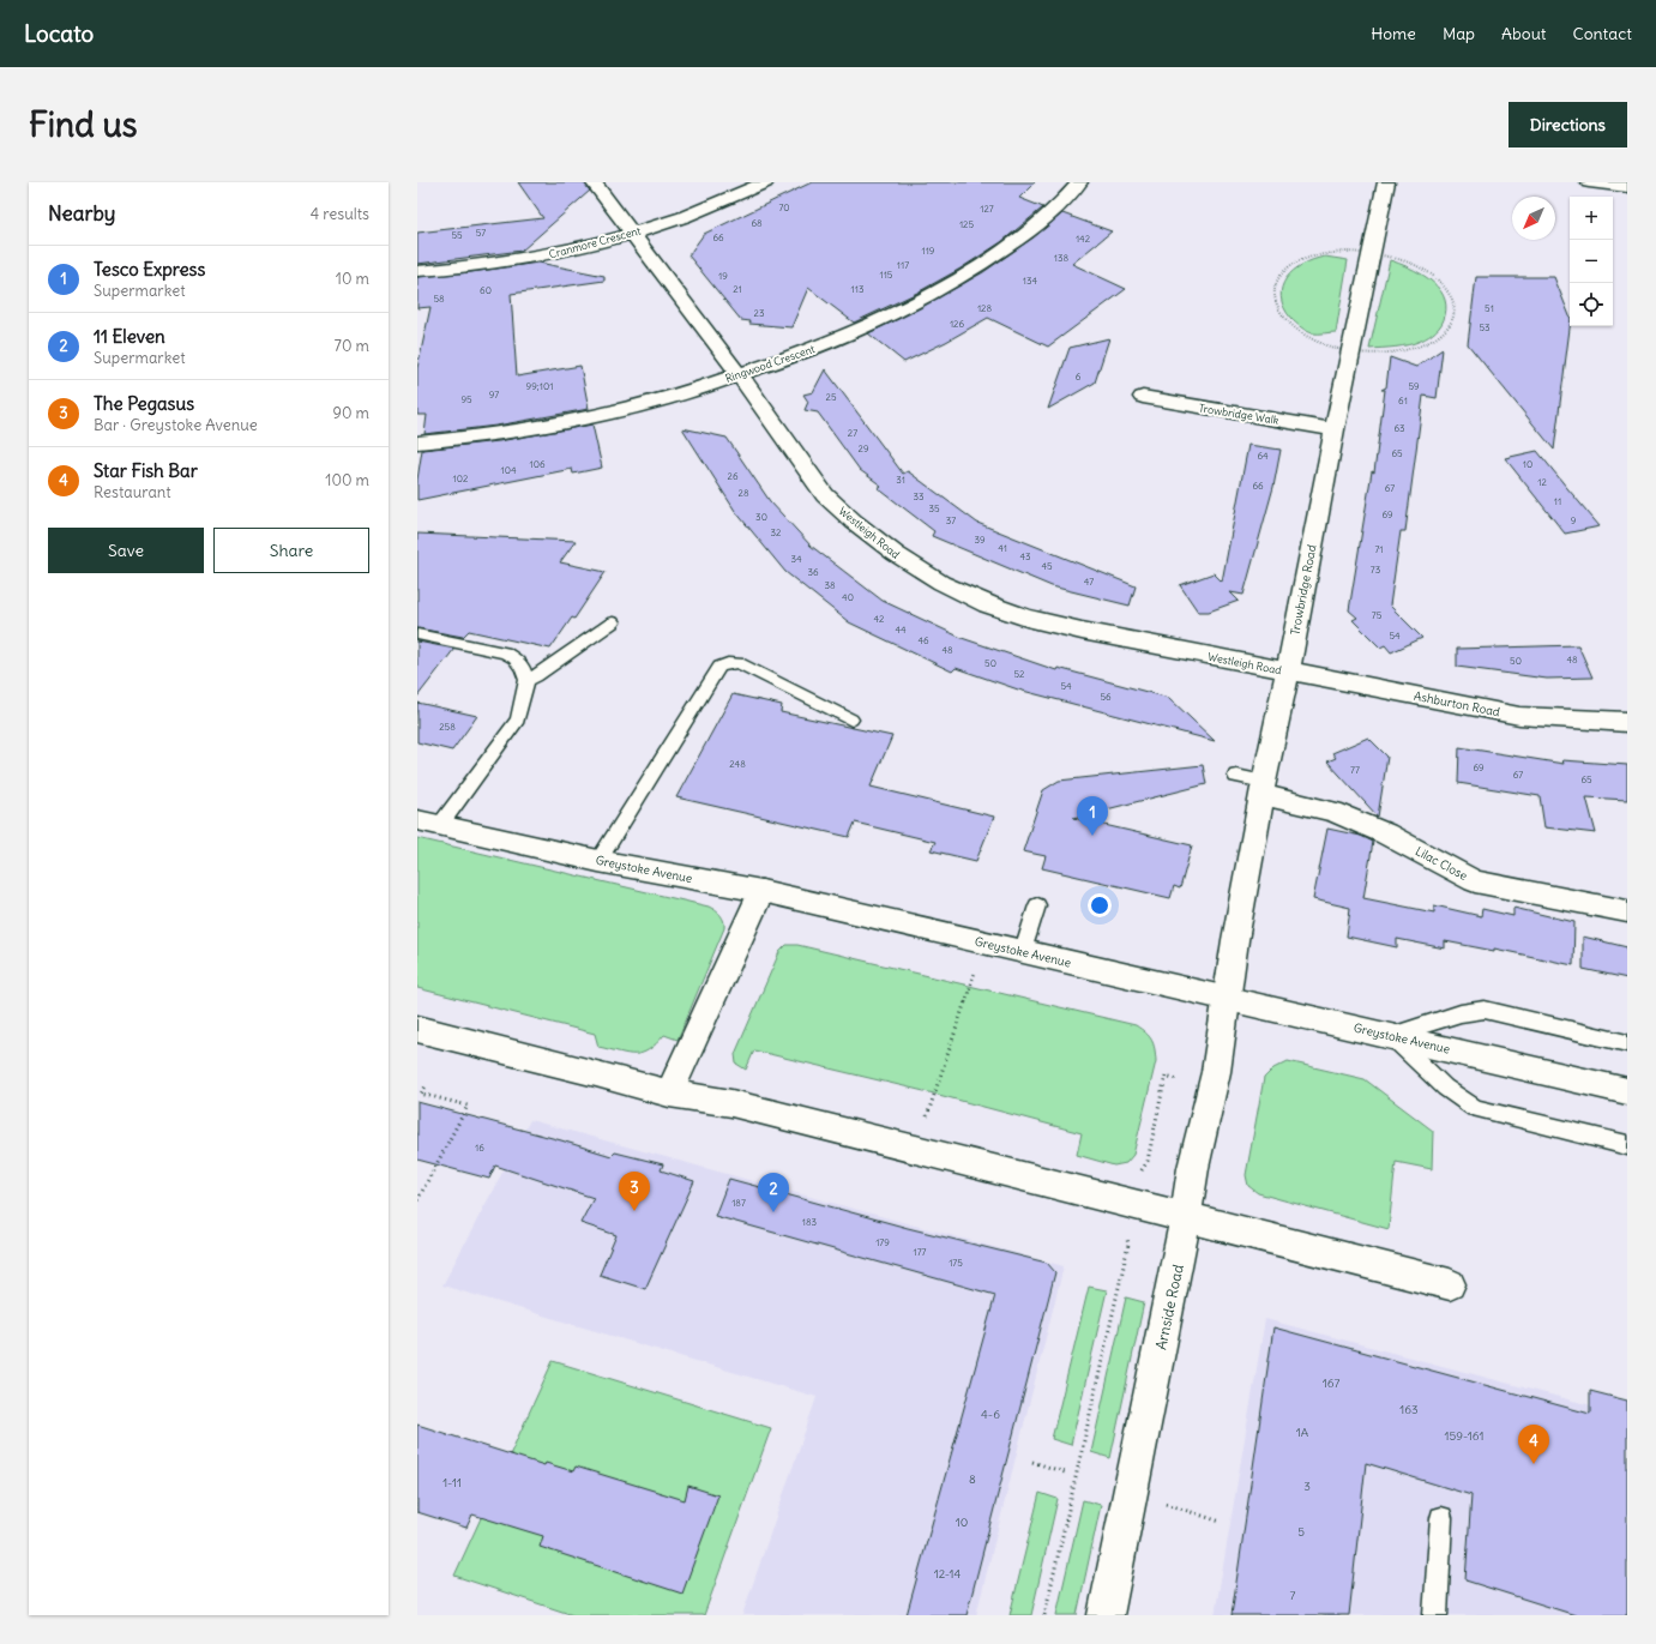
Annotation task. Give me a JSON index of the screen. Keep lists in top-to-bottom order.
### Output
{
  "streets": {
    "street": [
      "Cranmore Crescent",
      "Ringwood Crescent",
      "Trowbridge Walk",
      "Westleigh Road",
      "Trowbridge Road",
      "Ashburton Road",
      "Lilac Close",
      "Greystoke Avenue",
      "Arnside Road"
    ]
  },
  "crossings": [
    ["Cranmore Crescent", "Westleigh Road"],
    ["Ringwood Crescent", "Westleigh Road"],
    ["Trowbridge Walk", "Trowbridge Road"],
    ["Westleigh Road", "Trowbridge Road"],
    ["Westleigh Road", "Ashburton Road"],
    ["Trowbridge Road", "Ashburton Road"],
    ["Trowbridge Road", "Lilac Close"],
    ["Trowbridge Road", "Greystoke Avenue"],
    ["Trowbridge Road", "Arnside Road"],
    ["Greystoke Avenue", "Arnside Road"]
  ],
  "house_numbers": [
    "70",
    "127",
    "68",
    "125",
    "57",
    "55",
    "66",
    "142",
    "119",
    "138",
    "117",
    "115",
    "19",
    "134",
    "21",
    "113",
    "60",
    "58",
    "128",
    "51",
    "23",
    "126",
    "53",
    "6",
    "99;101",
    "59",
    "97",
    "25",
    "95",
    "61",
    "63",
    "27",
    "29",
    "65",
    "64",
    "106",
    "10",
    "104",
    "26",
    "102",
    "31",
    "12",
    "66",
    "67",
    "28",
    "33",
    "11",
    "35",
    "69",
    "30",
    "37",
    "9",
    "32",
    "39",
    "41",
    "71",
    "43",
    "34",
    "45",
    "73",
    "36",
    "47",
    "38",
    "40",
    "75",
    "42",
    "44",
    "54",
    "46",
    "48",
    "48",
    "50",
    "50",
    "52",
    "54",
    "56",
    "258",
    "248",
    "69",
    "77",
    "67",
    "65",
    "16",
    "187",
    "183",
    "179",
    "177",
    "175",
    "167",
    "163",
    "4-6",
    "1A",
    "159-161",
    "8",
    "1-11",
    "3",
    "10",
    "5",
    "12-14",
    "7"
  ],
  "north": "bottom left",
  "page": {
    "header": "Locato",
    "nav": [
      "Home",
      "Map",
      "About",
      "Contact"
    ],
    "buttons": [
      "Directions",
      ["Save", "Share"]
    ],
    "title": "Find us",
    "heading": ["Nearby", "4 results"],
    "map_buttons": ["+", "−"],
    "list": [
      {
        "mark": "1",
        "name": "Tesco Express",
        "note": "Supermarket",
        "value": "10 m"
      },
      {
        "mark": "2",
        "name": "11 Eleven",
        "note": "Supermarket",
        "value": "70 m"
      },
      {
        "mark": "3",
        "name": "The Pegasus",
        "note": "Bar · Greystoke Avenue",
        "value": "90 m"
      },
      {
        "mark": "4",
        "name": "Star Fish Bar",
        "note": "Restaurant",
        "value": "100 m"
      }
    ],
    "pins": [
      "1",
      "3",
      "2",
      "4"
    ]
  }
}
